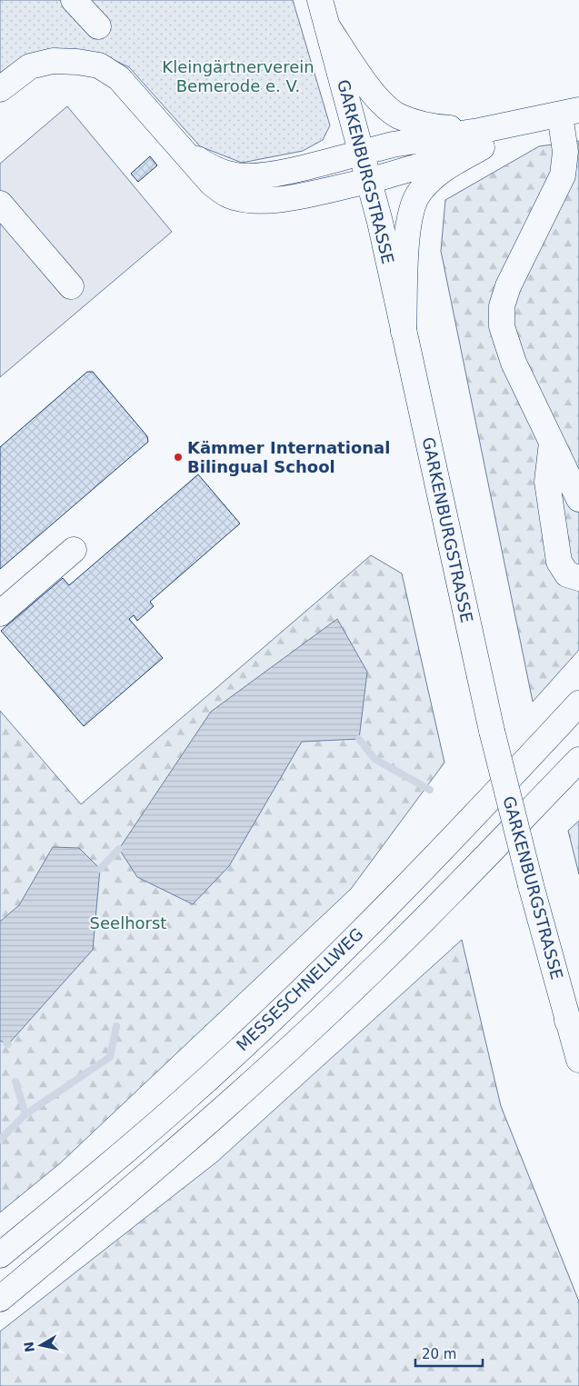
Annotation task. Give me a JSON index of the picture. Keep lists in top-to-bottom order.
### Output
{
  "streets": {
    "main road": ["GARKENBURGSTRASSE", "MESSESCHNELLWEG"]
  },
  "parks": ["Kleingärtnerverein Bemerode e. V.", "Seelhorst"],
  "places": ["Kämmer International Bilingual School"],
  "scale_bar": "20 m",
  "north": "left"
}
